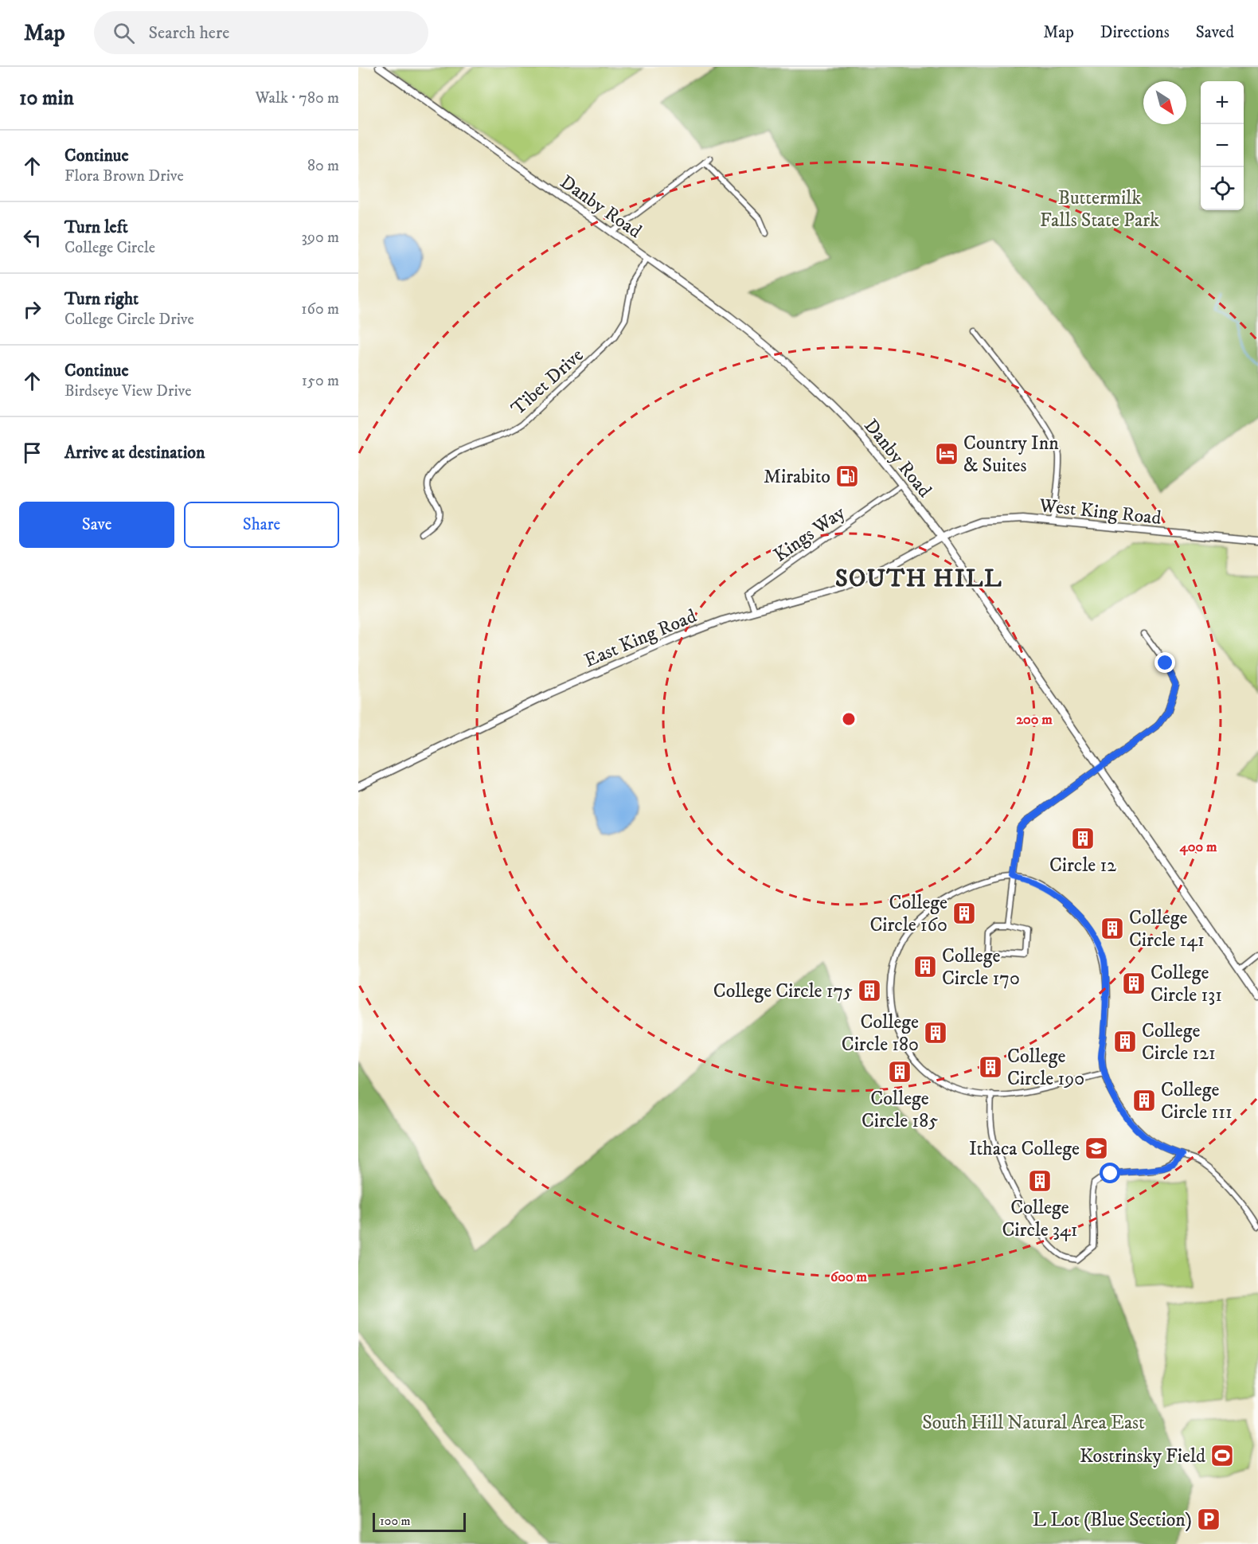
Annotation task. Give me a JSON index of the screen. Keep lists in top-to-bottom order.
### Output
{
  "streets": {
    "main road": ["Danby Road", "West King Road", "East King Road"],
    "street": ["Tibet Drive", "Kings Way"]
  },
  "crossings": [
    ["Danby Road", "Tibet Drive"],
    ["Danby Road", "West King Road"],
    ["Danby Road", "Kings Way"],
    ["Danby Road", "East King Road"],
    ["West King Road", "East King Road"],
    ["Kings Way", "East King Road"]
  ],
  "districts": ["SOUTH HILL"],
  "parks": ["Buttermilk Falls State Park", "South Hill Natural Area East"],
  "places": {
    "hotel": ["Country Inn & Suites"],
    "fuel station": ["Mirabito"],
    "building": [
      "Circle 12",
      "College Circle 160",
      "College Circle 141",
      "College Circle 170",
      "College Circle 131",
      "College Circle 175",
      "College Circle 180",
      "College Circle 121",
      "College Circle 190",
      "College Circle 185",
      "College Circle 111",
      "College Circle 341"
    ],
    "school or university": ["Ithaca College"],
    "sports": ["Kostrinsky Field"],
    "parking": ["L Lot (Blue Section)"]
  },
  "scale_bar": "100 m",
  "north": "bottom right",
  "page": {
    "header": "Map",
    "search": "Search here",
    "nav": ["Map", "Directions", "Saved"],
    "heading": ["10 min", "Walk · 780 m"],
    "map_buttons": ["+", "−"],
    "list": [
      ["Continue", "Flora Brown Drive", "80 m"],
      ["Turn left", "College Circle", "390 m"],
      ["Turn right", "College Circle Drive", "160 m"],
      ["Continue", "Birdseye View Drive", "150 m"],
      "Arrive at destination"
    ],
    "buttons": ["Save", "Share"],
    "scale": "100 m"
  },
  "rings": ["200 m", "400 m", "600 m"]
}
